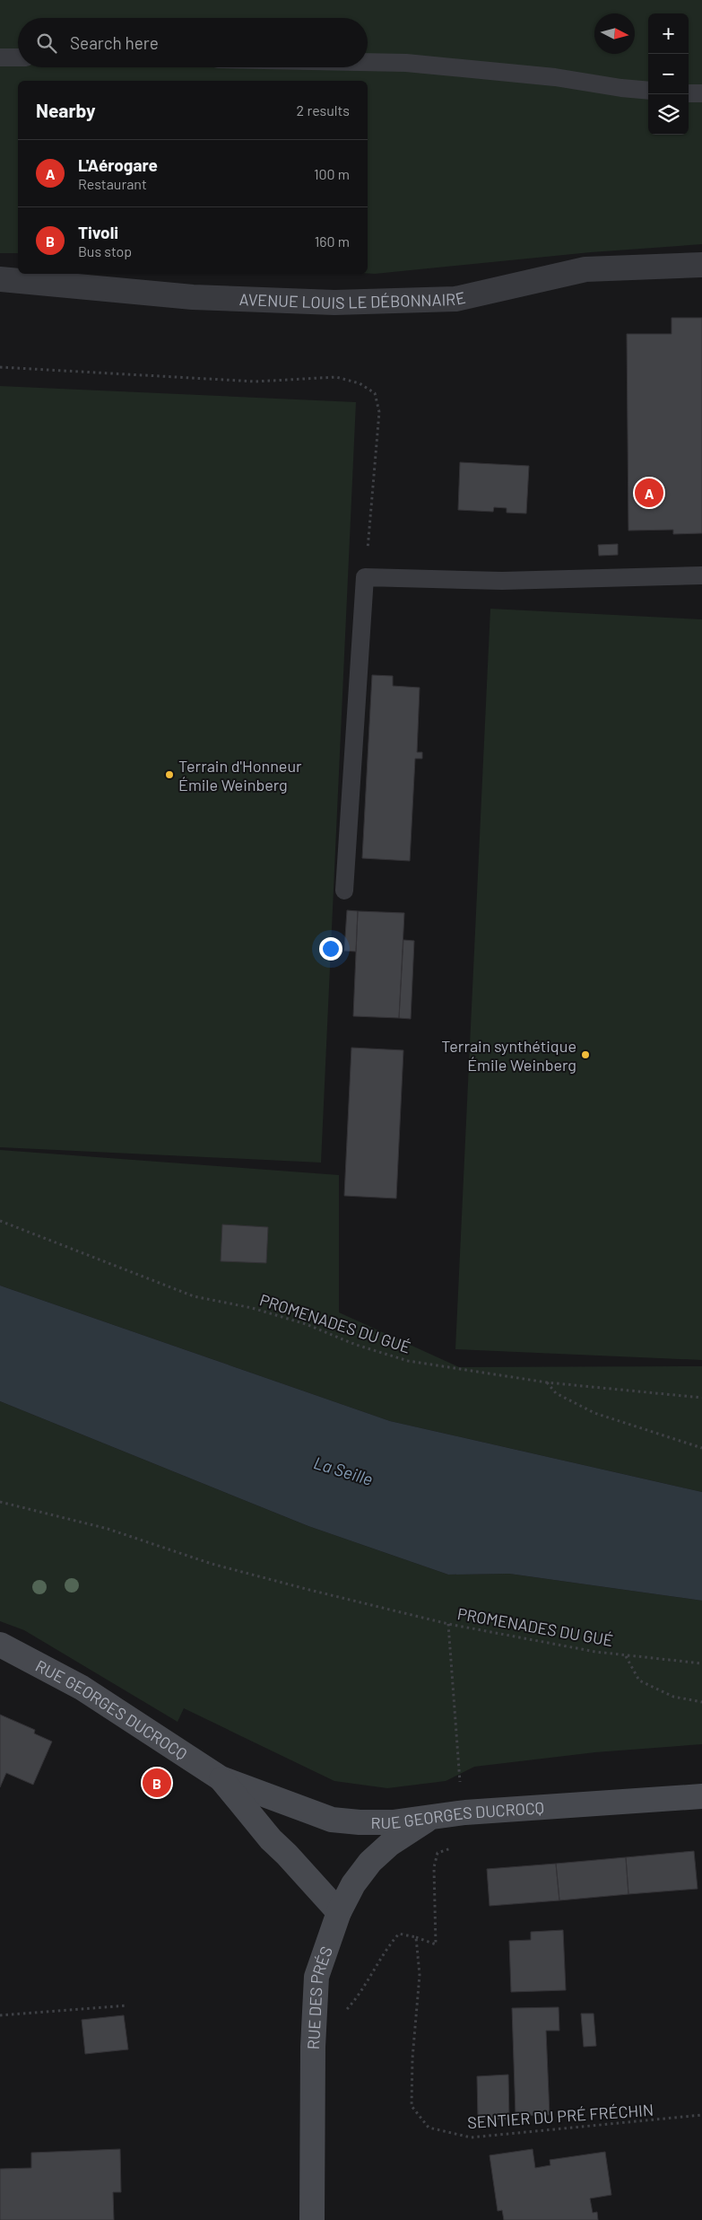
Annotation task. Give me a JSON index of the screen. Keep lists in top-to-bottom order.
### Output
{
  "streets": {
    "street": ["AVENUE LOUIS LE DÉBONNAIRE", "RUE GEORGES DUCROCQ", "RUE DES PRÉS"],
    "path": ["PROMENADES DU GUÉ", "SENTIER DU PRÉ FRÉCHIN"]
  },
  "crossings": [
    ["RUE GEORGES DUCROCQ", "RUE DES PRÉS"],
    ["RUE DES PRÉS", "SENTIER DU PRÉ FRÉCHIN"]
  ],
  "water": ["La Seille"],
  "places": ["Terrain d'Honneur Émile Weinberg", "Terrain synthétique Émile Weinberg"],
  "north": "right",
  "page": {
    "map_buttons": ["+", "−"],
    "search": "Search here",
    "heading": ["Nearby", "2 results"],
    "list": [
      {
        "mark": "A",
        "name": "L'Aérogare",
        "note": "Restaurant",
        "value": "100 m"
      },
      {
        "mark": "B",
        "name": "Tivoli",
        "note": "Bus stop",
        "value": "160 m"
      }
    ],
    "pins": ["A", "B"]
  }
}
